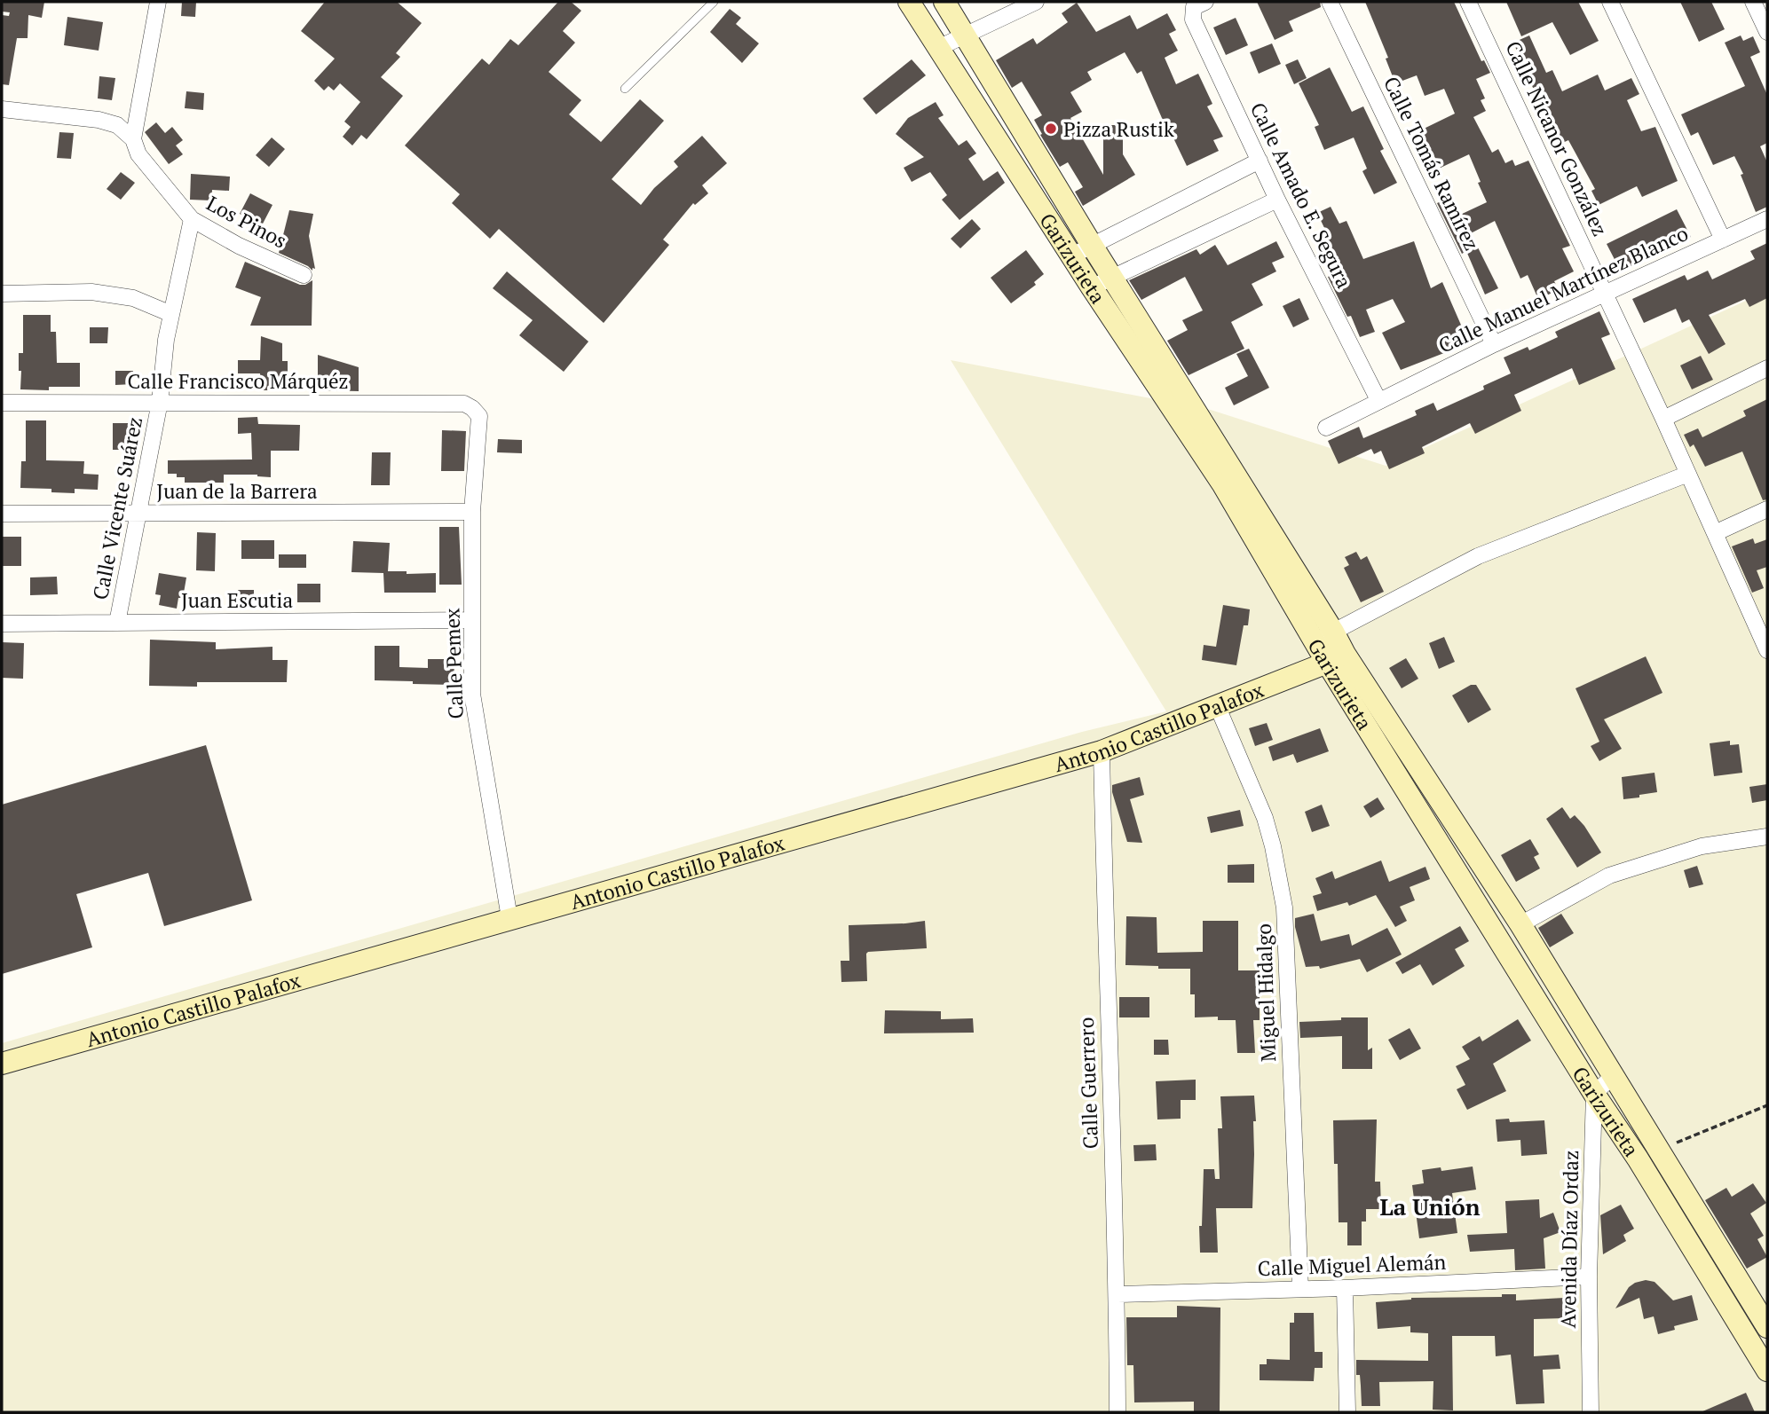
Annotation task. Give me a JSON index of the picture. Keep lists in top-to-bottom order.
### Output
{
  "streets": {
    "main road": ["Garizurieta", "Antonio Castillo Palafox"],
    "street": [
      "Calle Nicanor González",
      "Calle Tomás Ramírez",
      "Calle Amado E. Segura",
      "Los Pinos",
      "Calle Manuel Martínez Blanco",
      "Calle Francisco Márquéz",
      "Juan de la Barrera",
      "Calle Vicente Suárez",
      "Juan Escutia",
      "Calle Pemex",
      "Miguel Hidalgo",
      "Calle Guerrero",
      "Avenida Díaz Ordaz",
      "Calle Miguel Alemán"
    ]
  },
  "crossings": [
    ["Calle Nicanor González", "Calle Manuel Martínez Blanco"],
    ["Calle Tomás Ramírez", "Calle Manuel Martínez Blanco"],
    ["Calle Amado E. Segura", "Calle Manuel Martínez Blanco"],
    ["Los Pinos", "Calle Vicente Suárez"],
    ["Garizurieta", "Antonio Castillo Palafox"],
    ["Garizurieta", "Avenida Díaz Ordaz"],
    ["Calle Francisco Márquéz", "Calle Vicente Suárez"],
    ["Calle Francisco Márquéz", "Calle Pemex"],
    ["Juan de la Barrera", "Calle Vicente Suárez"],
    ["Juan de la Barrera", "Calle Pemex"],
    ["Calle Vicente Suárez", "Juan Escutia"],
    ["Juan Escutia", "Calle Pemex"],
    ["Calle Pemex", "Antonio Castillo Palafox"],
    ["Antonio Castillo Palafox", "Miguel Hidalgo"],
    ["Antonio Castillo Palafox", "Calle Guerrero"],
    ["Miguel Hidalgo", "Calle Miguel Alemán"],
    ["Calle Guerrero", "Calle Miguel Alemán"],
    ["Avenida Díaz Ordaz", "Calle Miguel Alemán"]
  ],
  "districts": ["La Unión"],
  "places": ["Pizza Rustik"]
}
